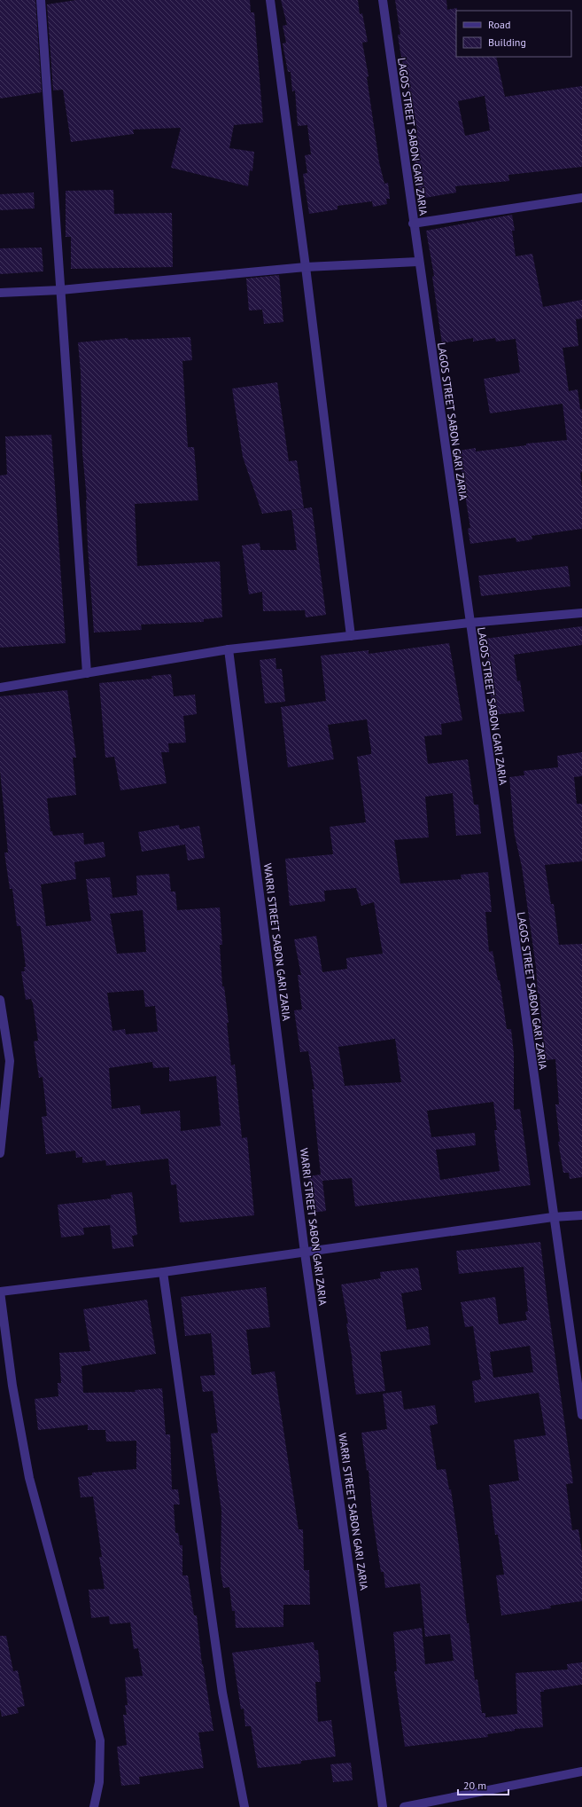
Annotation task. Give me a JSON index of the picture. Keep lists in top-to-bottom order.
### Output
{
  "streets": {
    "street": ["LAGOS STREET SABON GARI ZARIA", "WARRI STREET SABON GARI ZARIA"]
  },
  "legend": ["Road", "Building"],
  "scale_bar": "20 m"
}
